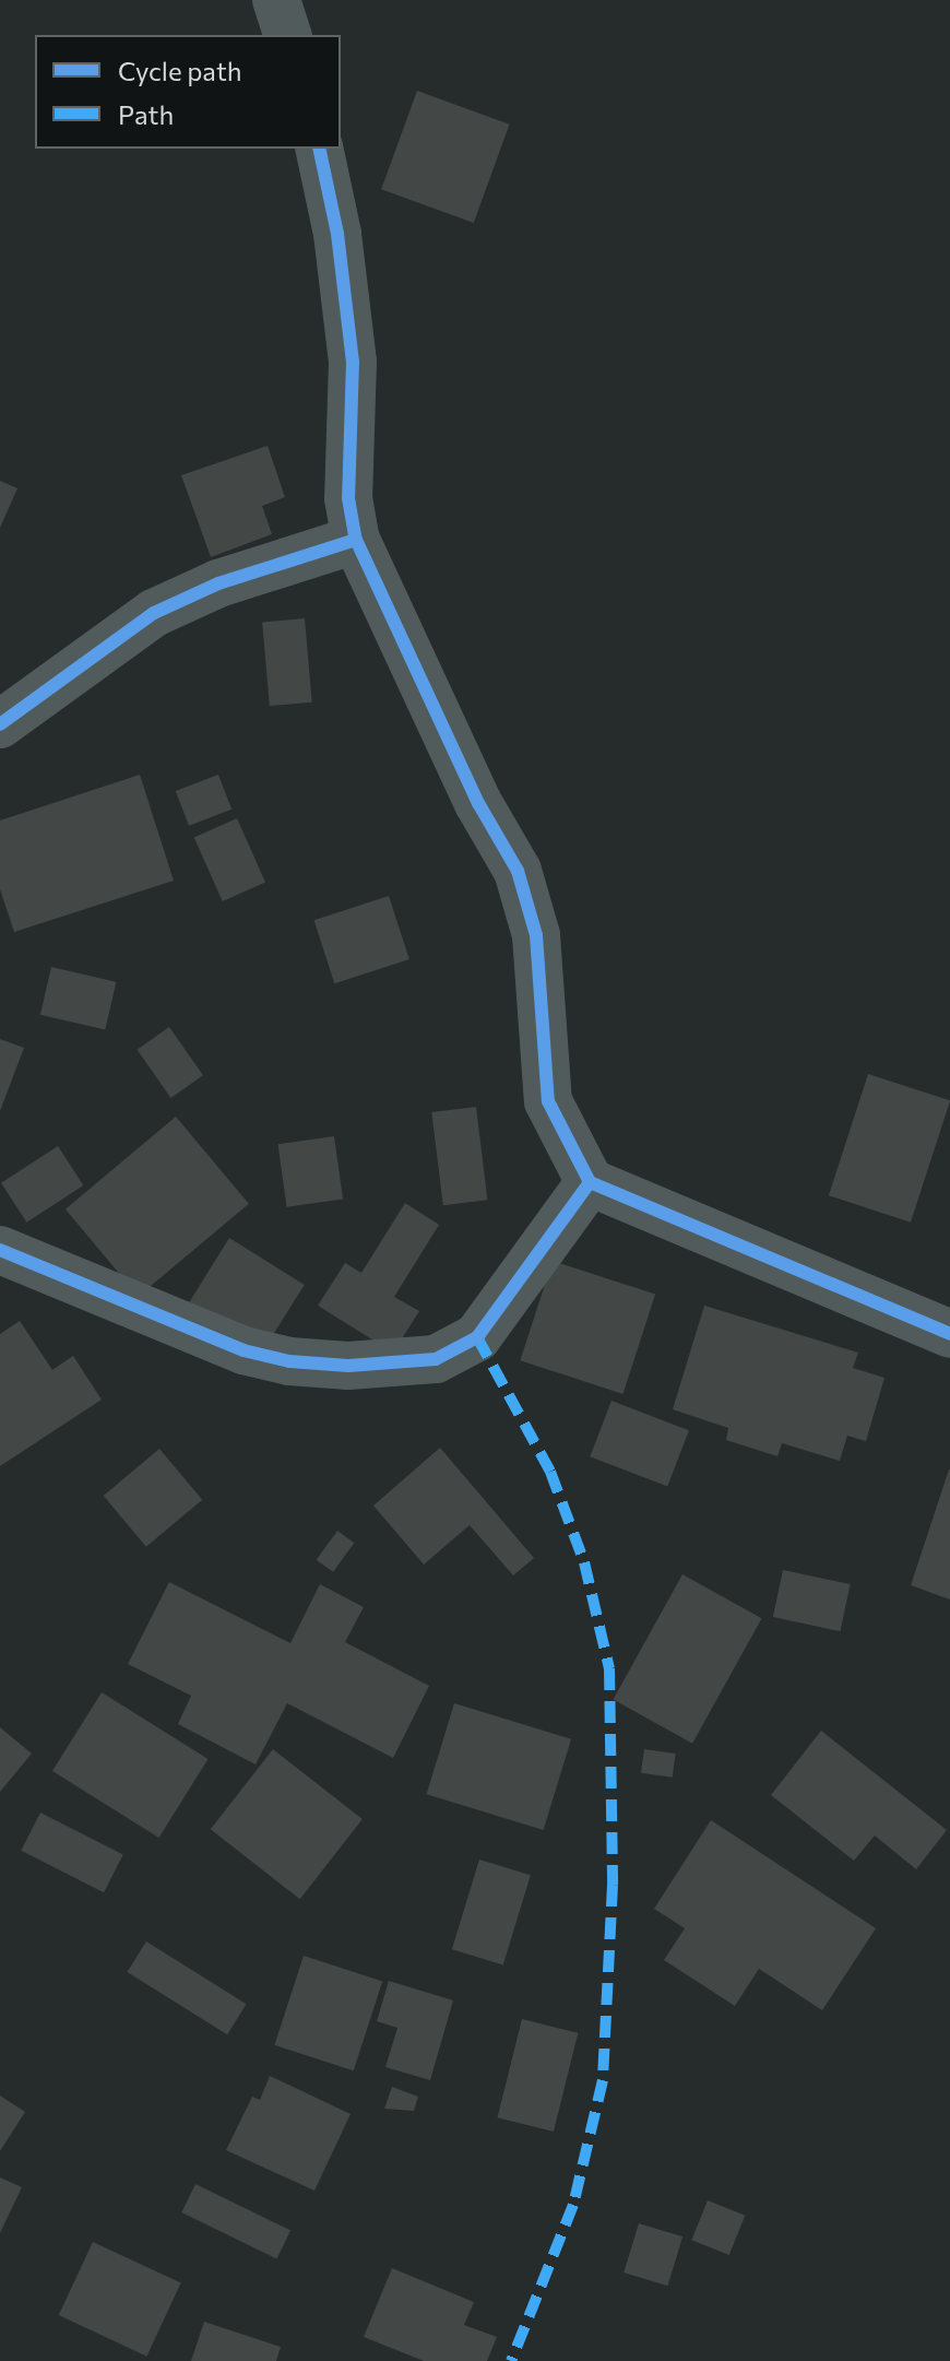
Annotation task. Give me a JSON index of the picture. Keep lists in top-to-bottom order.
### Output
{
  "legend": ["Cycle path", "Path"]
}
